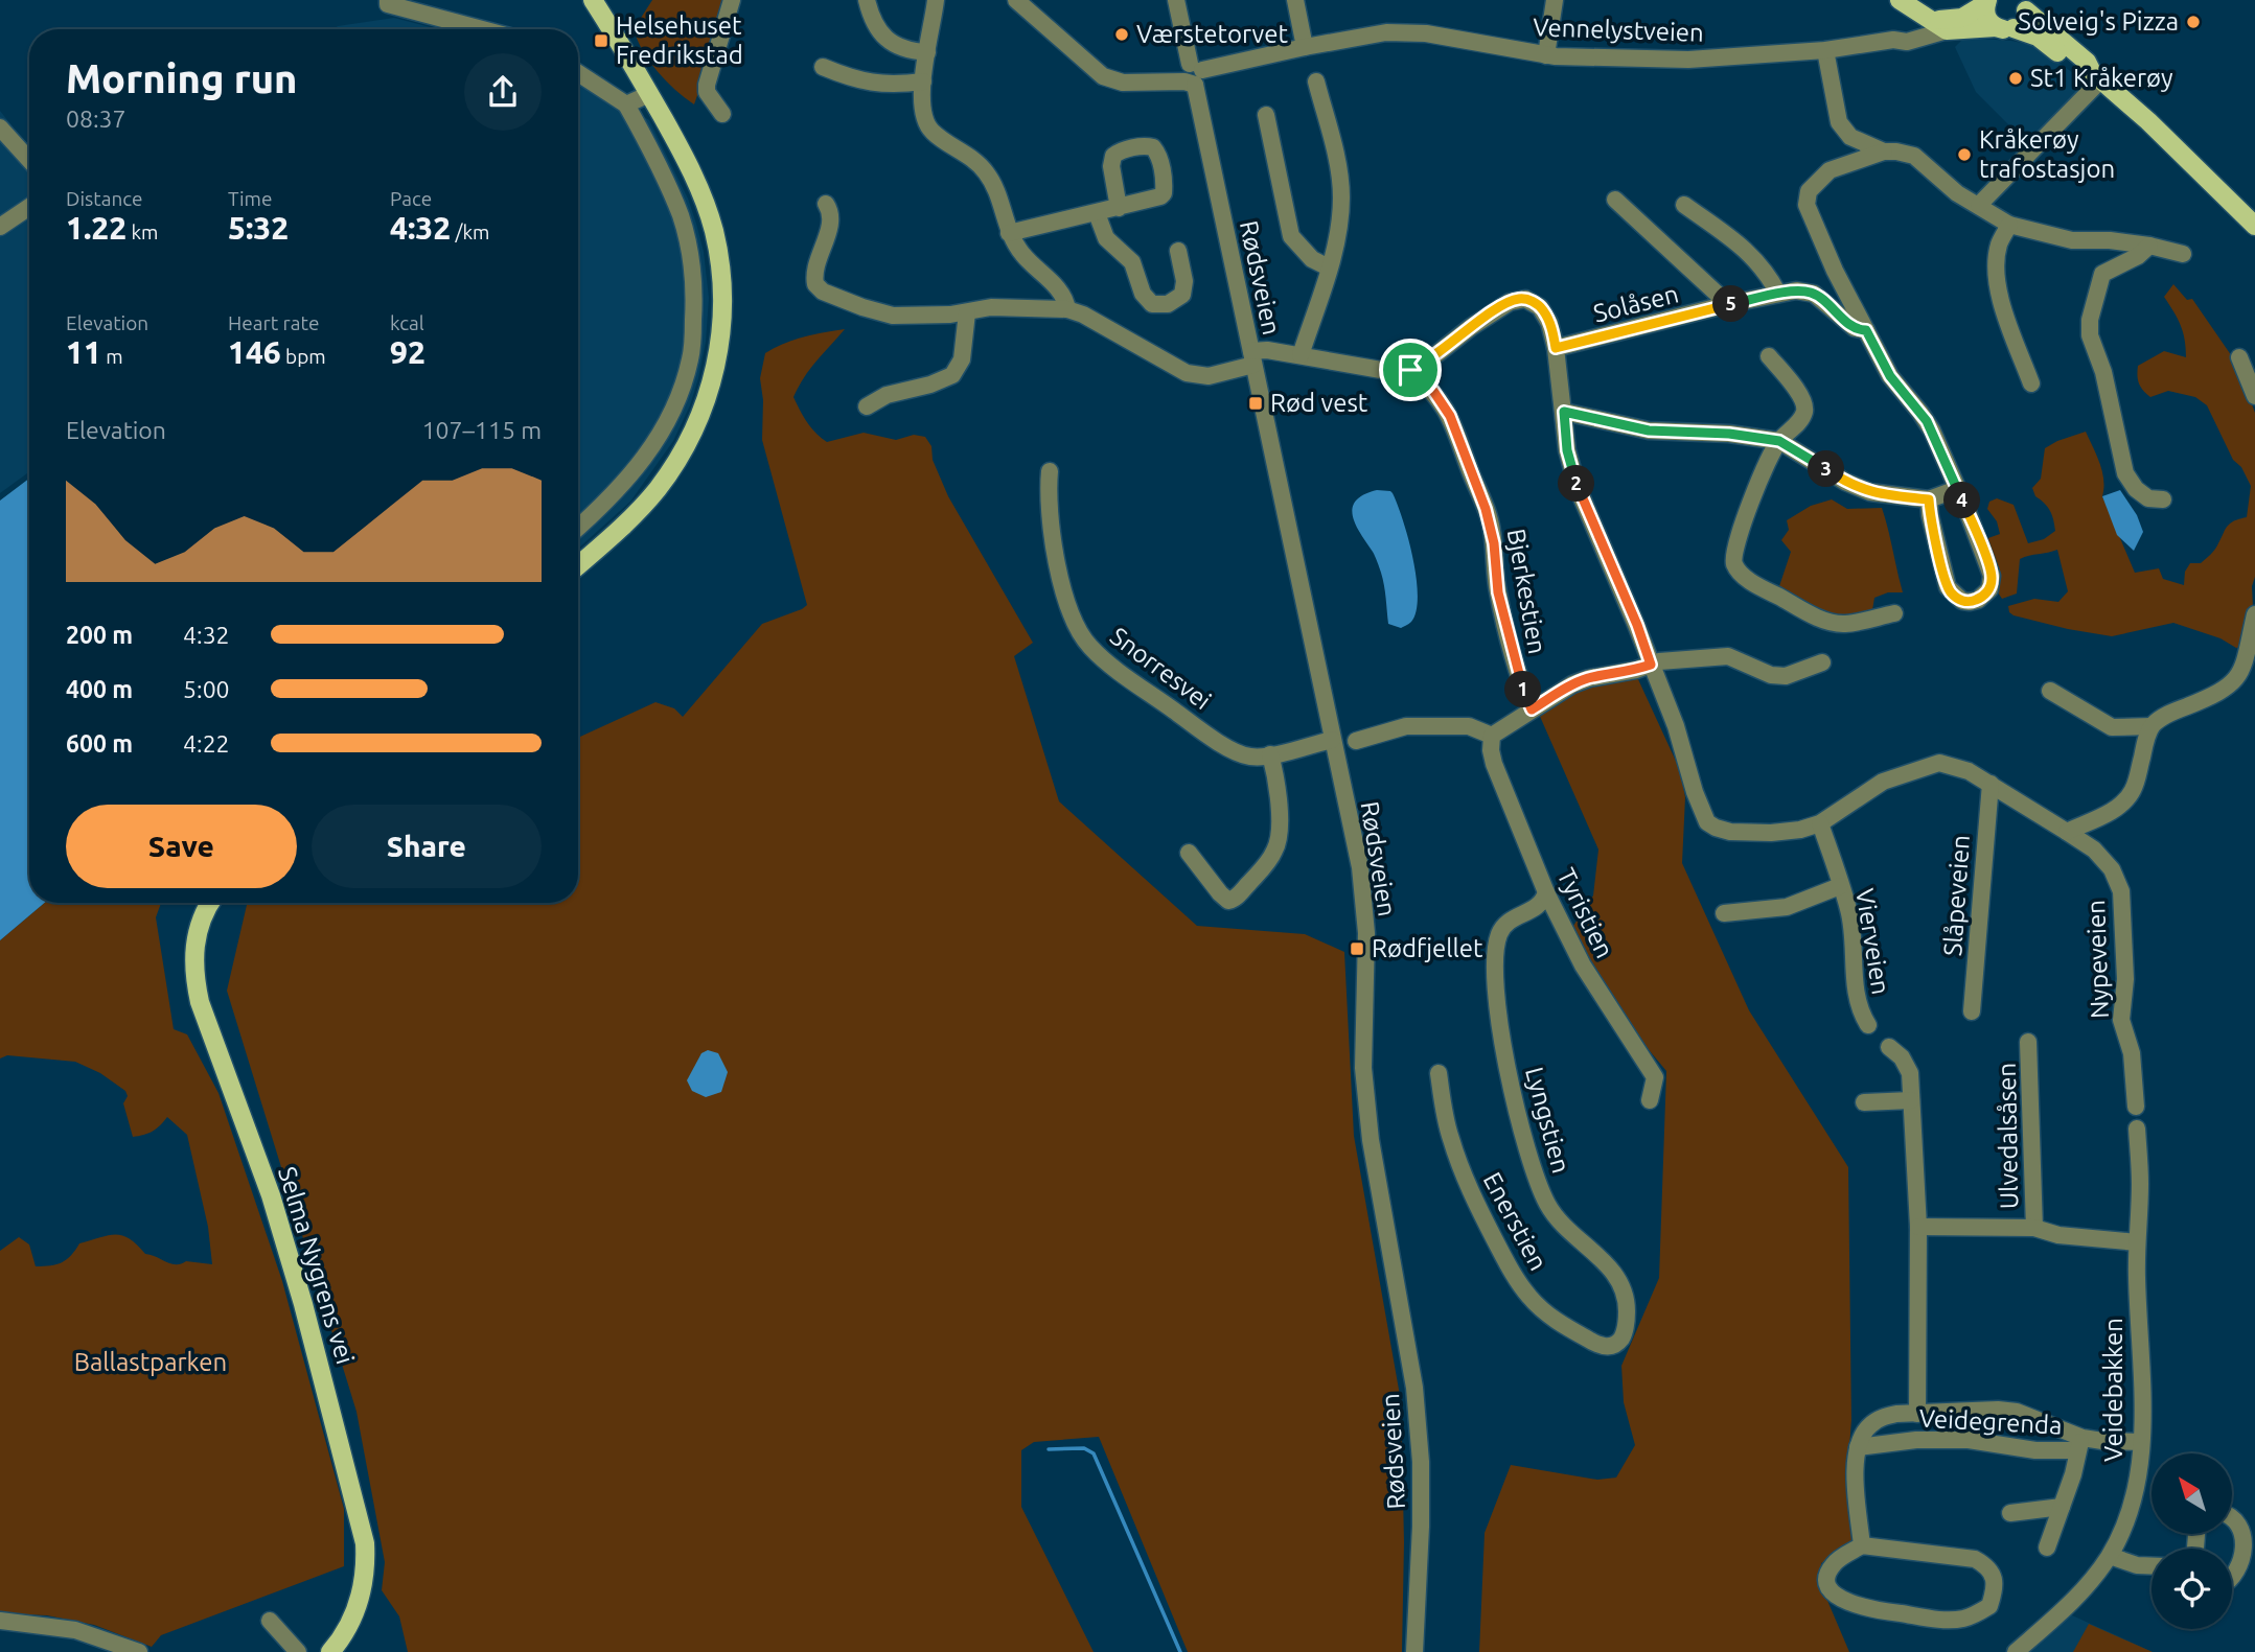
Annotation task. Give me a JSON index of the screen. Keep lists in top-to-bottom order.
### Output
{
  "streets": {
    "main road": ["Selma Nygrens vei"],
    "street": [
      "Vennelystveien",
      "Rødsveien",
      "Solåsen",
      "Bjerkestien",
      "Snorresvei",
      "Slåpeveien",
      "Tyristien",
      "Vierveien",
      "Nypeveien",
      "Lyngstien",
      "Ulvedalsåsen",
      "Enerstien",
      "Veidebakken",
      "Veidegrenda"
    ]
  },
  "crossings": [
    ["Vennelystveien", "Rødsveien"],
    ["Rødsveien", "Snorresvei"],
    ["Slåpeveien", "Nypeveien"],
    ["Tyristien", "Lyngstien"],
    ["Vierveien", "Nypeveien"],
    ["Lyngstien", "Enerstien"],
    ["Ulvedalsåsen", "Veidebakken"],
    ["Veidebakken", "Veidegrenda"]
  ],
  "parks": ["Ballastparken"],
  "places": {
    "other": [
      "Solveig's Pizza",
      "Værstetorvet",
      "St1 Kråkerøy",
      "Kråkerøy trafostasjon"
    ],
    "transit": ["Helsehuset Fredrikstad", "Rød vest", "Rødfjellet"]
  },
  "north": "top left",
  "page": {
    "heading": ["Morning run", "08:37"],
    "stats": [
      ["Distance", "1.22 km"],
      ["Time", "5:32"],
      ["Pace", "4:32 /km"],
      ["Elevation", "11 m"],
      ["Heart rate", "146 bpm"],
      ["kcal", "92"]
    ],
    "pins": [
      "5",
      "3",
      "2",
      "4",
      "1"
    ],
    "chart": ["Elevation", "107–115 m"],
    "list": [
      {
        "name": "200 m",
        "note": "4:32"
      },
      {
        "name": "400 m",
        "note": "5:00"
      },
      {
        "name": "600 m",
        "note": "4:22"
      }
    ],
    "buttons": ["Save", "Share"]
  }
}
